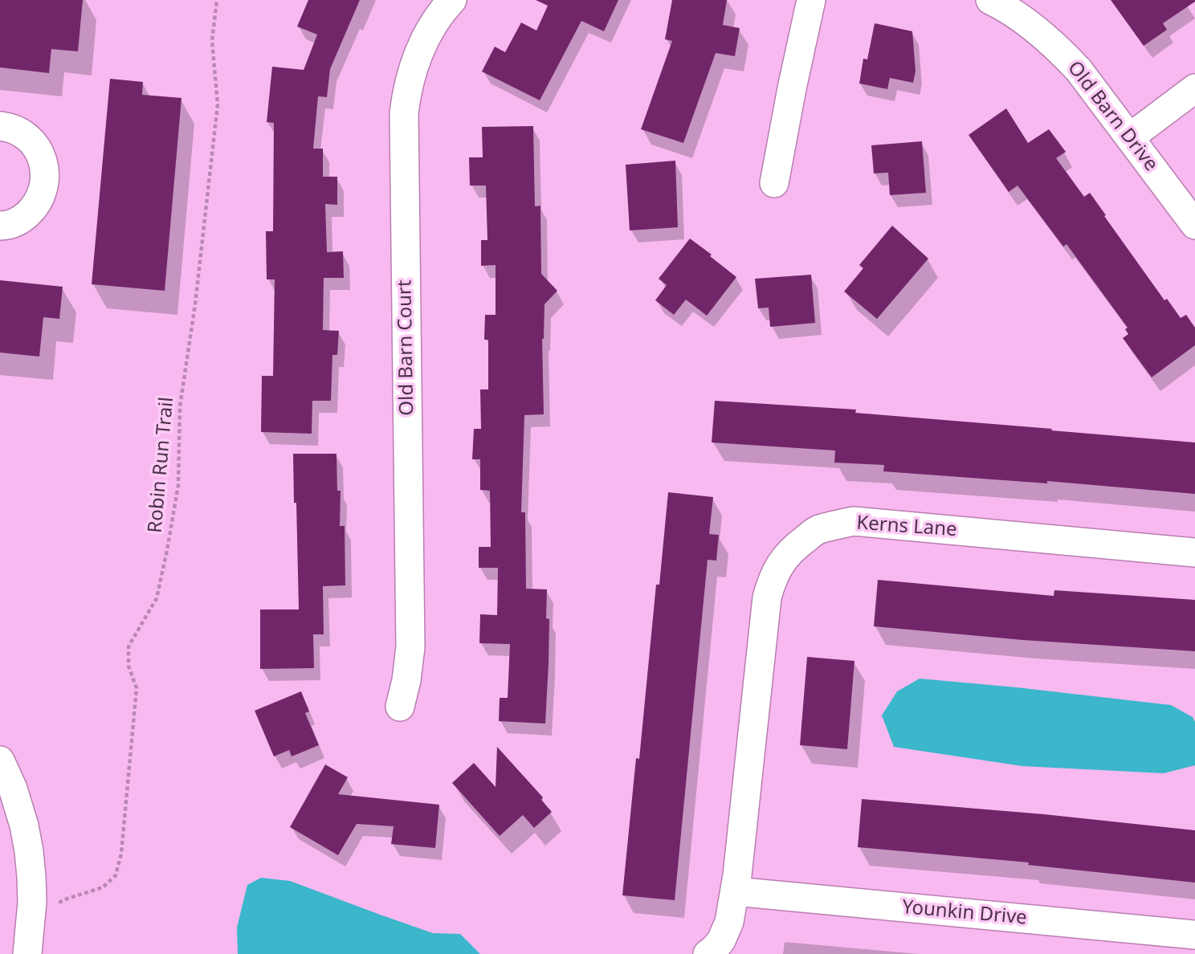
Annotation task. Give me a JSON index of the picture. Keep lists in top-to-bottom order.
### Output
{
  "streets": {
    "street": [
      "Old Barn Drive",
      "Old Barn Court",
      "Kerns Lane",
      "Younkin Drive"
    ],
    "path": ["Robin Run Trail"]
  },
  "crossings": [
    ["Kerns Lane", "Younkin Drive"]
  ]
}
